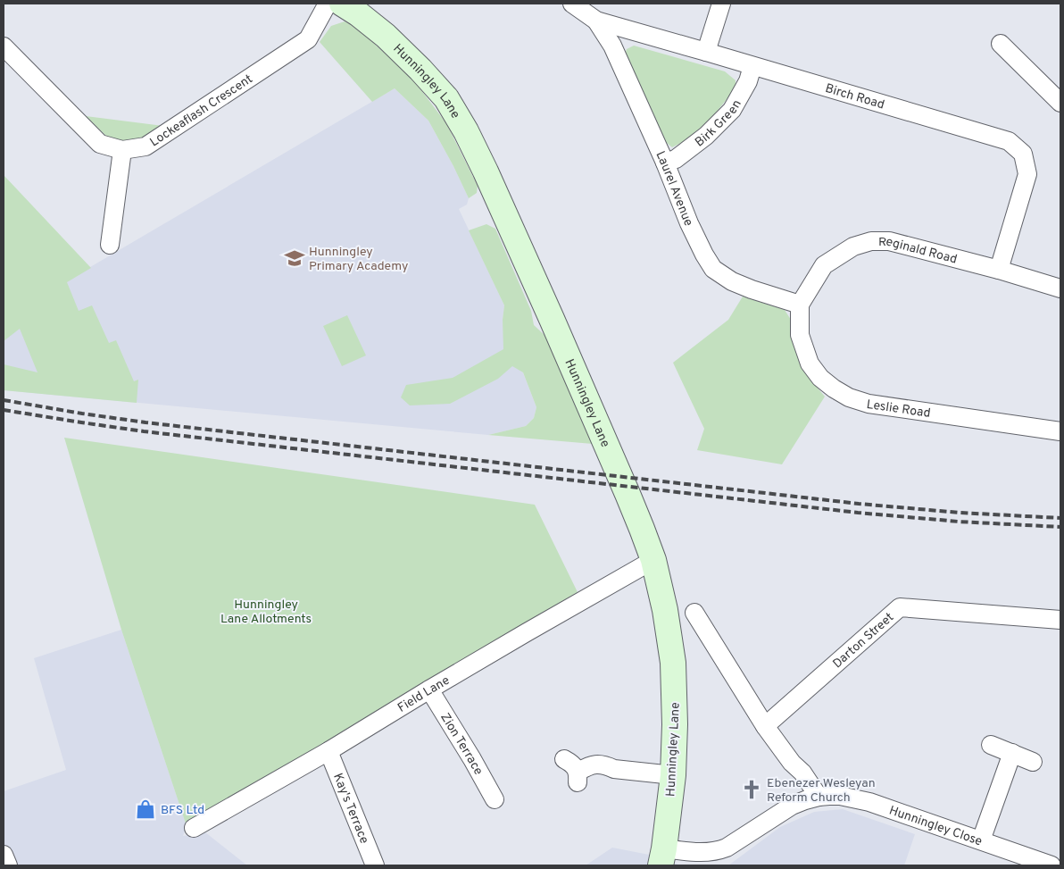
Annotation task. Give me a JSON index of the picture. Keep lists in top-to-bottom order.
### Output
{
  "streets": {
    "main road": ["Hunningley Lane"],
    "street": [
      "Birch Road",
      "Lockeaflash Crescent",
      "Birk Green",
      "Laurel Avenue",
      "Reginald Road",
      "Leslie Road",
      "Darton Street",
      "Field Lane",
      "Zion Terrace",
      "Kay's Terrace",
      "Hunningley Close"
    ]
  },
  "crossings": [
    ["Hunningley Lane", "Field Lane"],
    ["Hunningley Lane", "Hunningley Close"],
    ["Birch Road", "Birk Green"],
    ["Birch Road", "Laurel Avenue"],
    ["Birch Road", "Reginald Road"],
    ["Birk Green", "Laurel Avenue"],
    ["Laurel Avenue", "Reginald Road"],
    ["Laurel Avenue", "Leslie Road"],
    ["Reginald Road", "Leslie Road"],
    ["Field Lane", "Zion Terrace"],
    ["Field Lane", "Kay's Terrace"]
  ],
  "parks": ["Hunningley Lane Allotments"],
  "places": {
    "school or university": ["Hunningley Primary Academy"],
    "church": ["Ebenezer Wesleyan Reform Church"],
    "shop": ["BFS Ltd"]
  }
}
